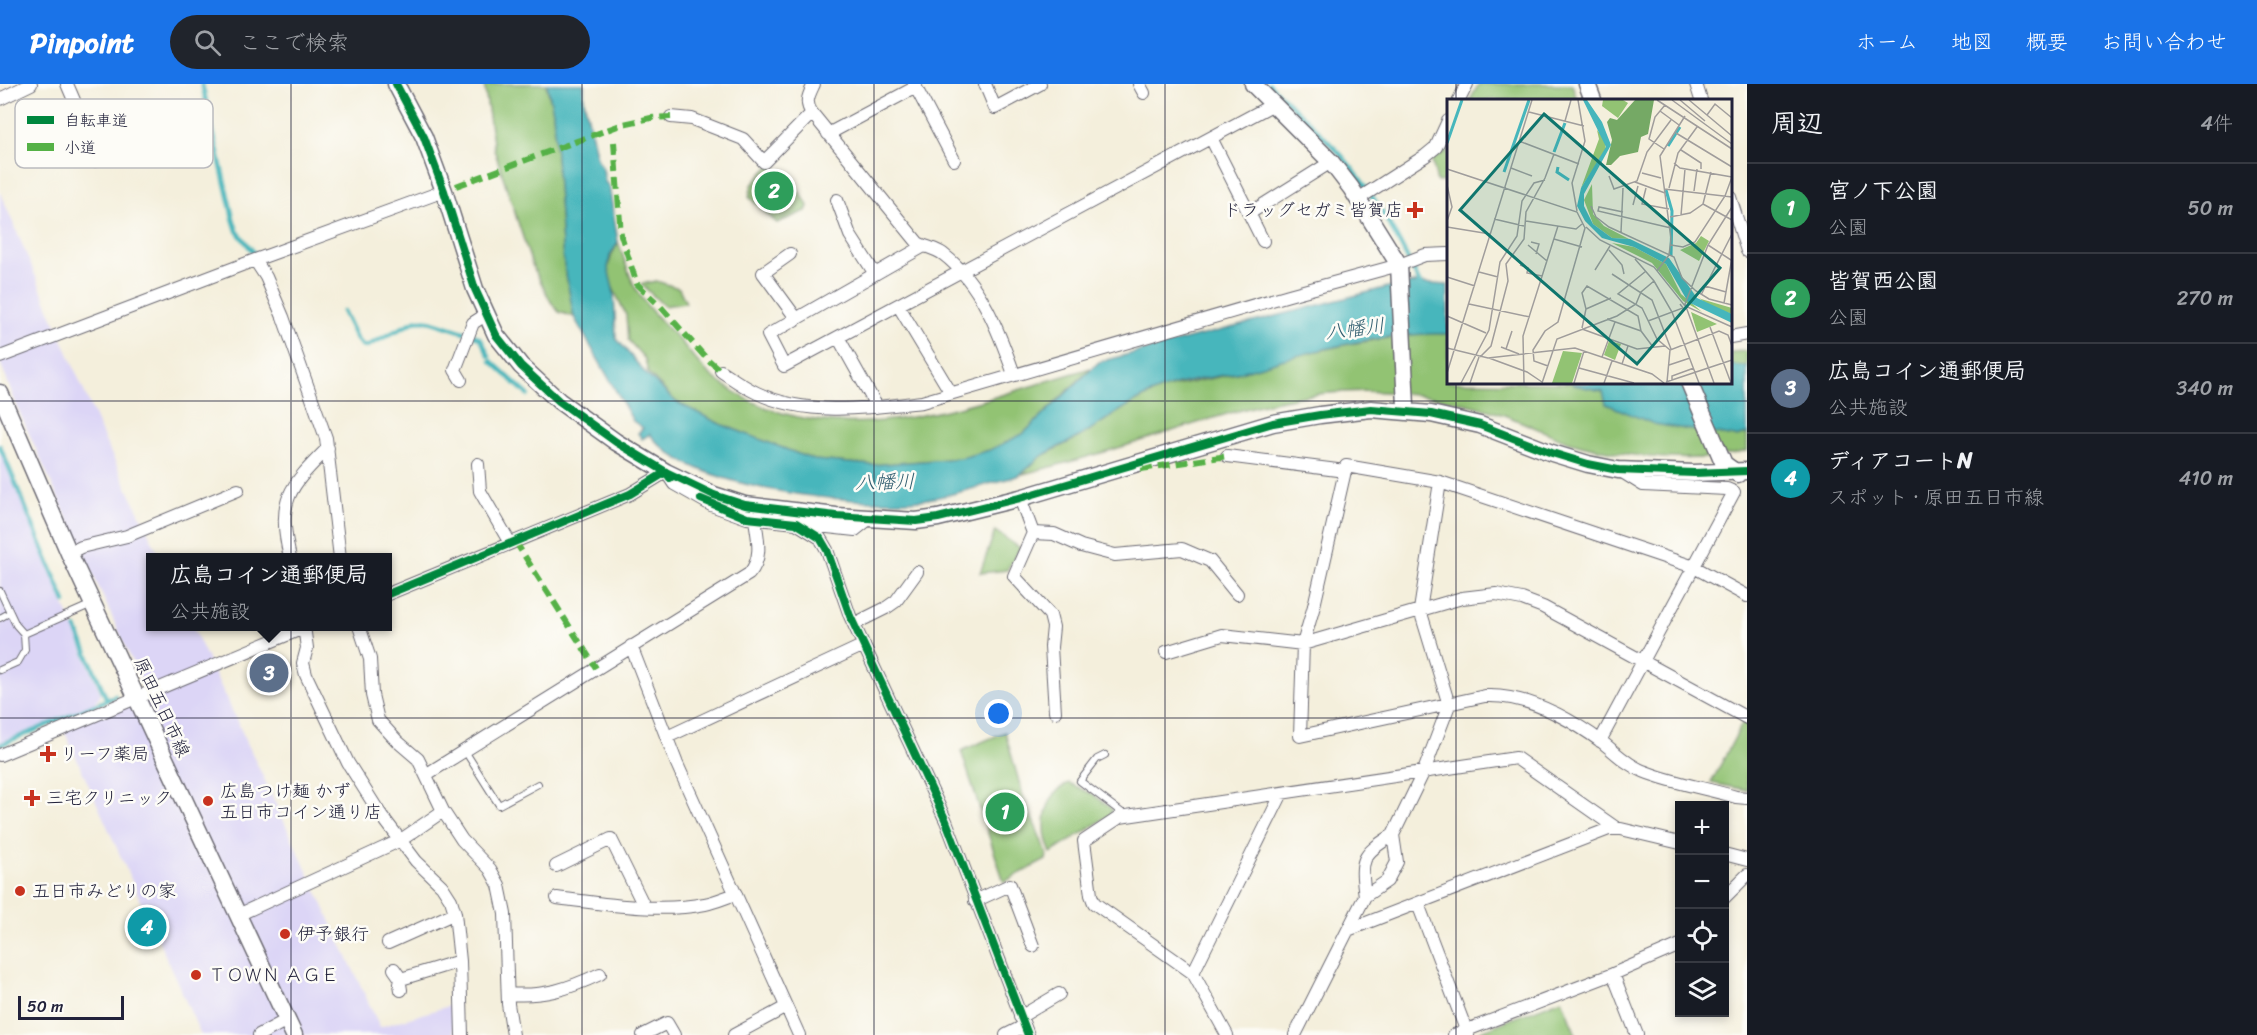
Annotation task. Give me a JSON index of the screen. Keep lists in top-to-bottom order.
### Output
{
  "streets": {
    "street": ["原田五日市線"]
  },
  "water": ["八幡川"],
  "places": {
    "health": ["ドラッグセガミ皆賀店", "リーフ薬局", "三宅クリニック"],
    "other": [
      "広島つけ麺 かず 五日市コイン通り店",
      "五日市みどりの家",
      "伊予銀行",
      "ＴＯＷＮ ＡＧＥ"
    ]
  },
  "legend": ["自転車道", "小道"],
  "scale_bar": "50 m",
  "page": {
    "header": "Pinpoint",
    "search": "ここで検索",
    "nav": [
      "ホーム",
      "地図",
      "概要",
      "お問い合わせ"
    ],
    "heading": ["周辺", "4件"],
    "list": [
      {
        "mark": "1",
        "name": "宮ノ下公園",
        "note": "公園",
        "value": "50 m"
      },
      {
        "mark": "2",
        "name": "皆賀西公園",
        "note": "公園",
        "value": "270 m"
      },
      {
        "mark": "3",
        "name": "広島コイン通郵便局",
        "note": "公共施設",
        "value": "340 m"
      },
      {
        "mark": "4",
        "name": "ディアコートN",
        "note": "スポット · 原田五日市線",
        "value": "410 m"
      }
    ],
    "pins": [
      "2",
      "3",
      "1",
      "4"
    ],
    "popup": ["広島コイン通郵便局", "公共施設"],
    "map_buttons": ["+", "−"],
    "scale": "50 m"
  }
}
